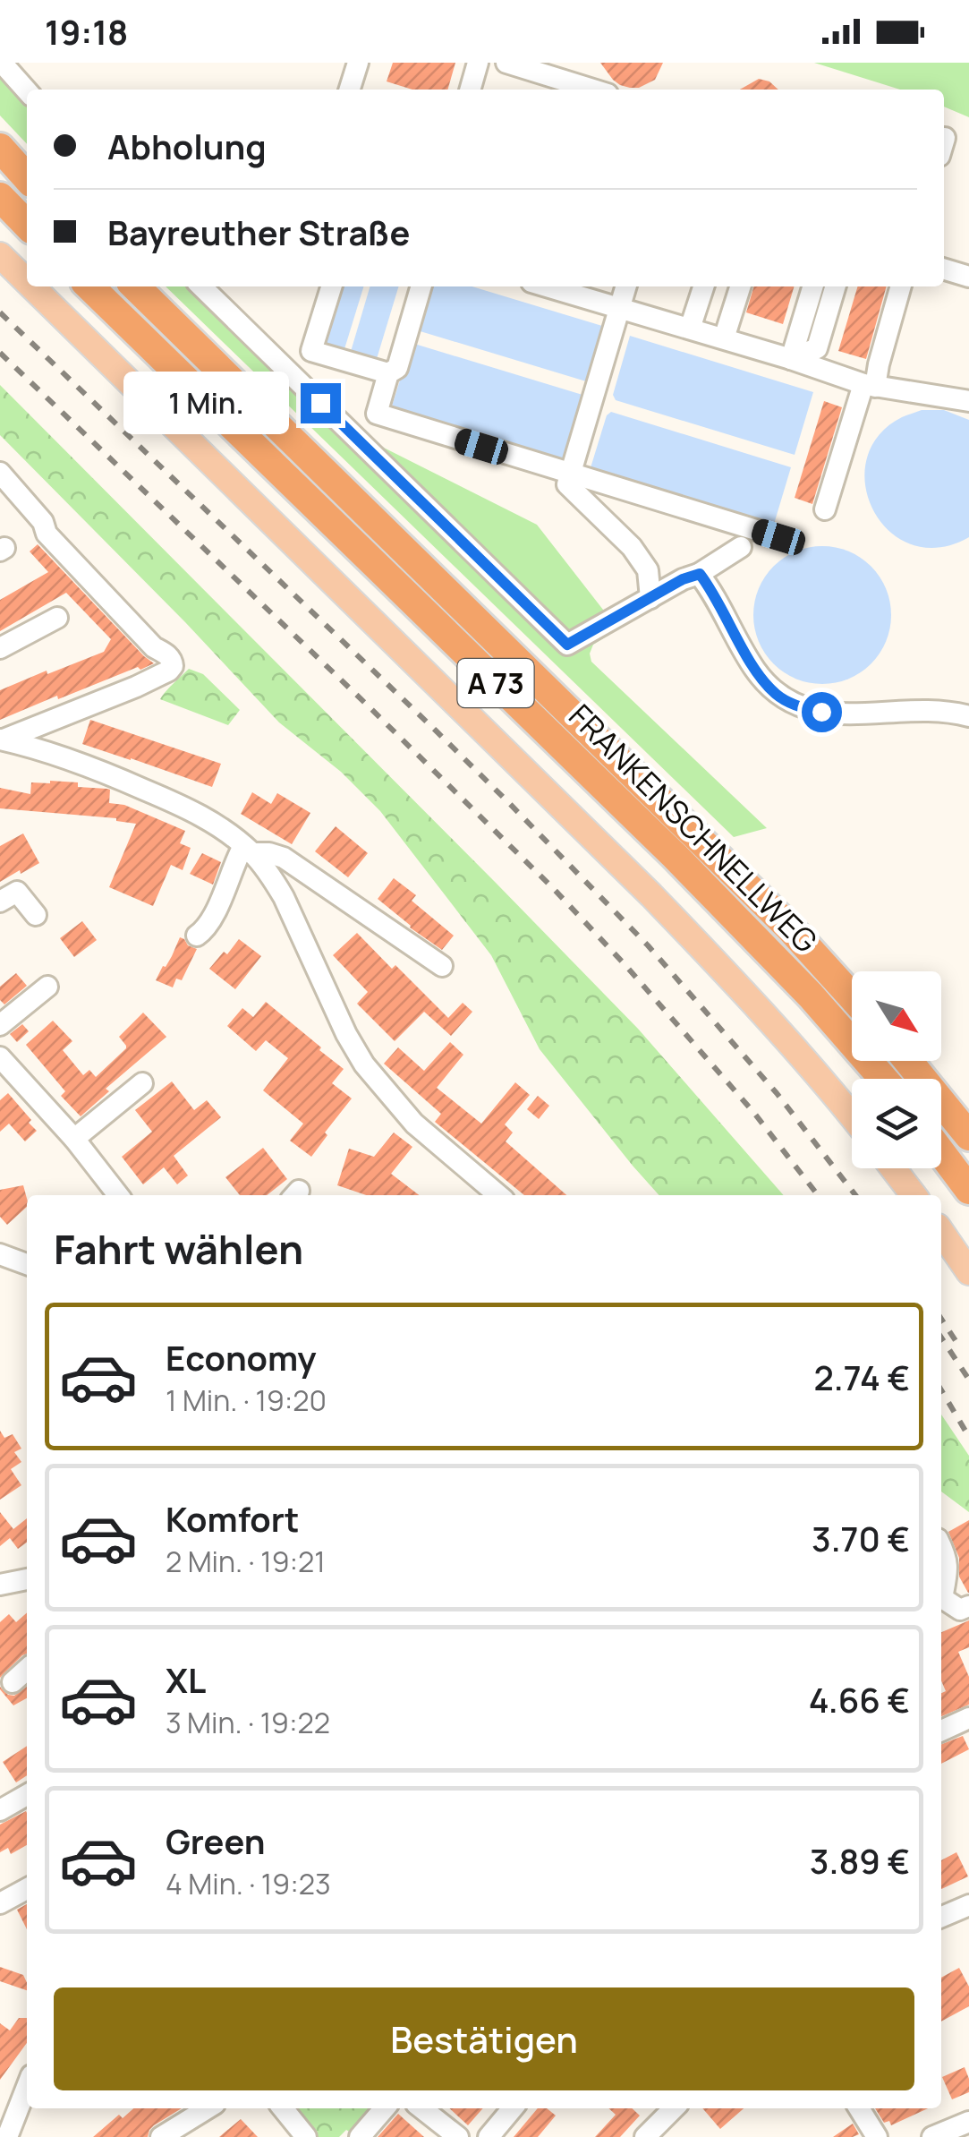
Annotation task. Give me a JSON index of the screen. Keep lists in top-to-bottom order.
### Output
{
  "streets": {
    "highway": ["A 73", "FRANKENSCHNELLWEG"]
  },
  "north": "bottom right",
  "page": {
    "status": "19:18",
    "banner": ["Abholung", "Bayreuther Straße"],
    "bubble": "1 Min.",
    "heading": "Fahrt wählen",
    "list": [
      {
        "name": "Economy",
        "note": "1 Min. · 19:20",
        "value": "2.74 €"
      },
      {
        "name": "Komfort",
        "note": "2 Min. · 19:21",
        "value": "3.70 €"
      },
      {
        "name": "XL",
        "note": "3 Min. · 19:22",
        "value": "4.66 €"
      },
      {
        "name": "Green",
        "note": "4 Min. · 19:23",
        "value": "3.89 €"
      }
    ],
    "buttons": "Bestätigen"
  }
}
